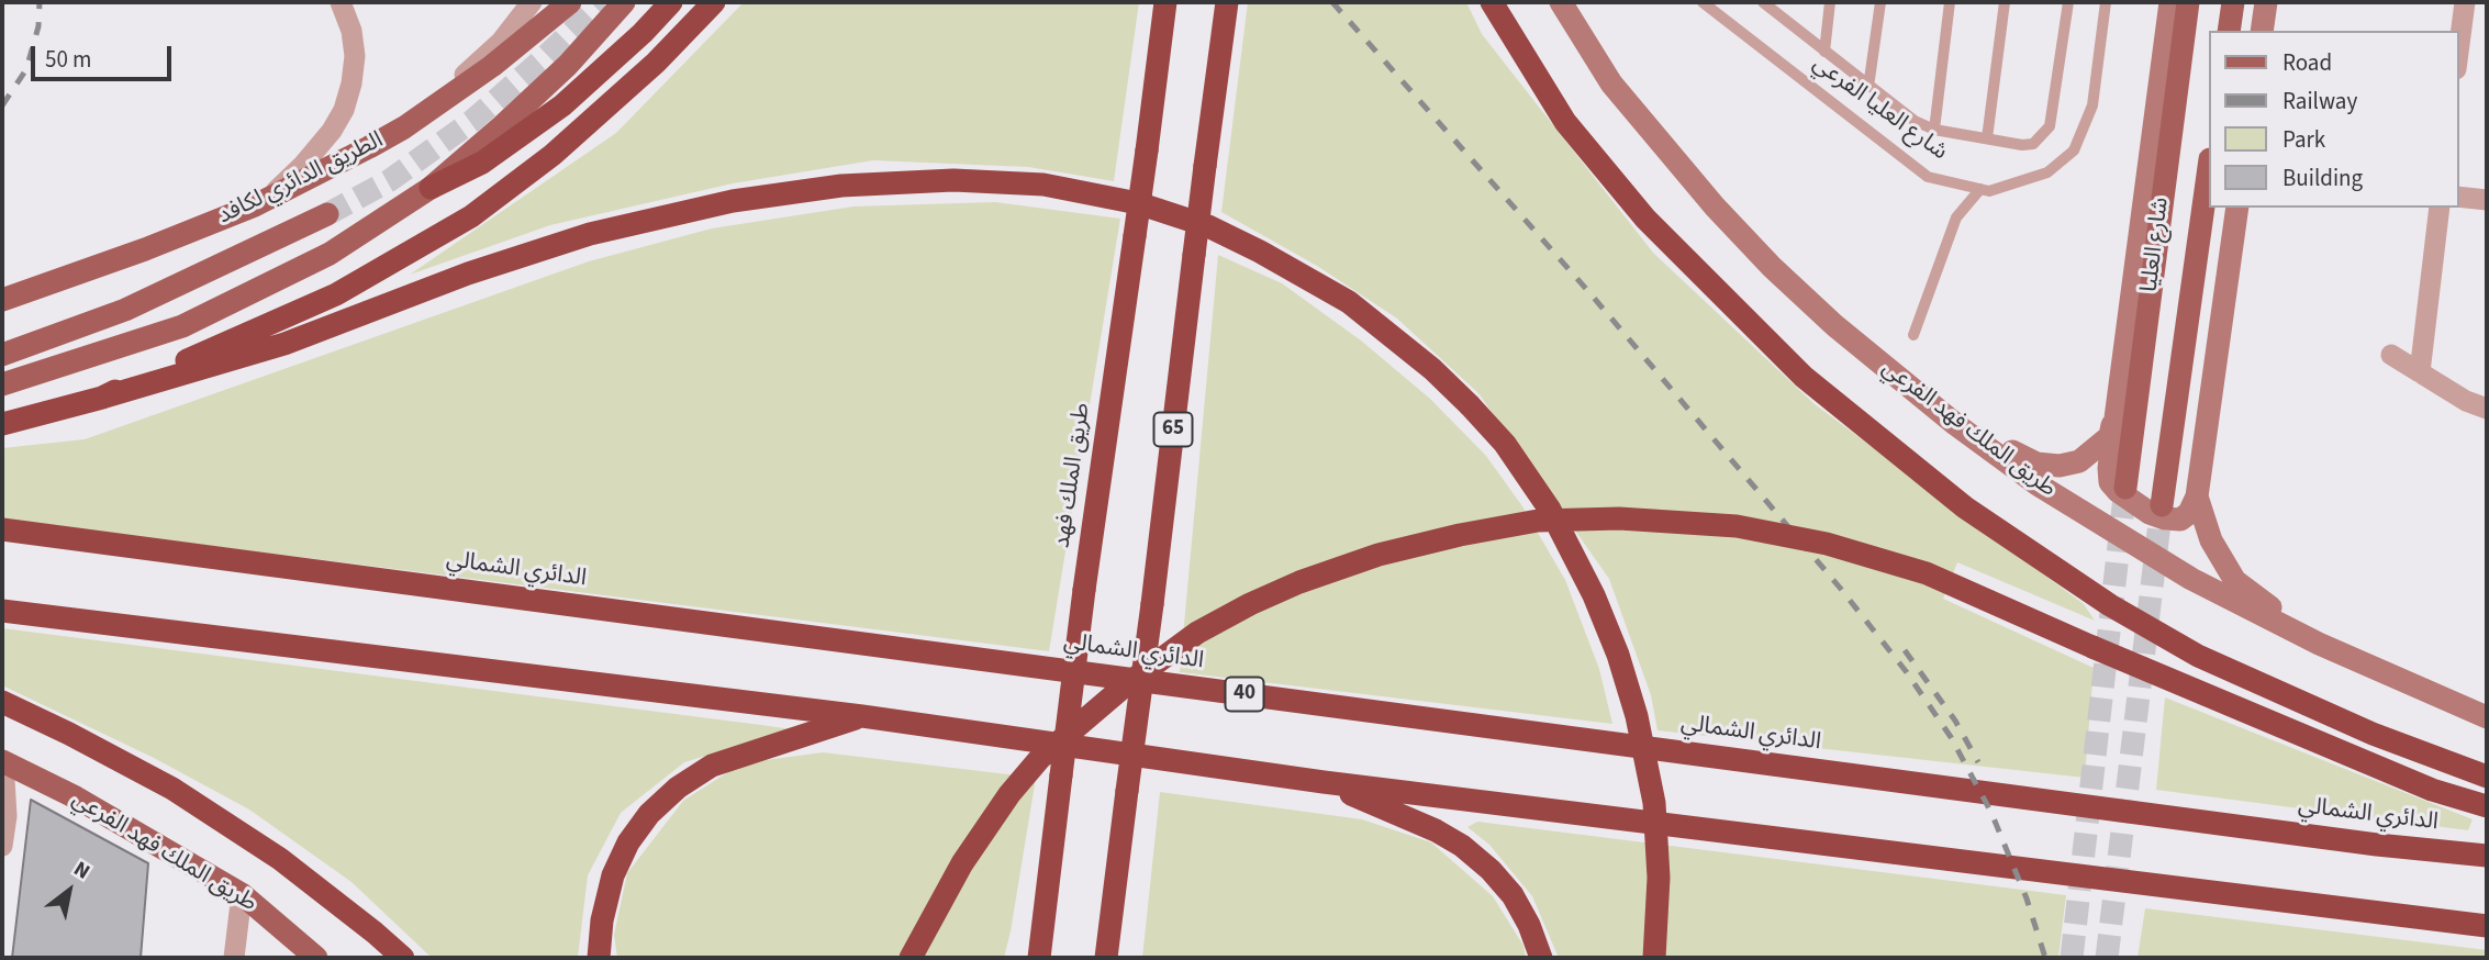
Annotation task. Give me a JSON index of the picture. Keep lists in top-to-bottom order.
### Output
{
  "streets": {
    "highway": [
      "65",
      "طريق الملك فهد",
      "الدائري الشمالي",
      "40"
    ],
    "main road": ["الطريق الدائري لكافد", "شارع العليا", "طريق الملك فهد الفرعي"],
    "lane": ["شارع العليا الفرعي"]
  },
  "legend": [
    "Road",
    "Railway",
    "Park",
    "Building"
  ],
  "scale_bar": "50 m",
  "north": "top right"
}
